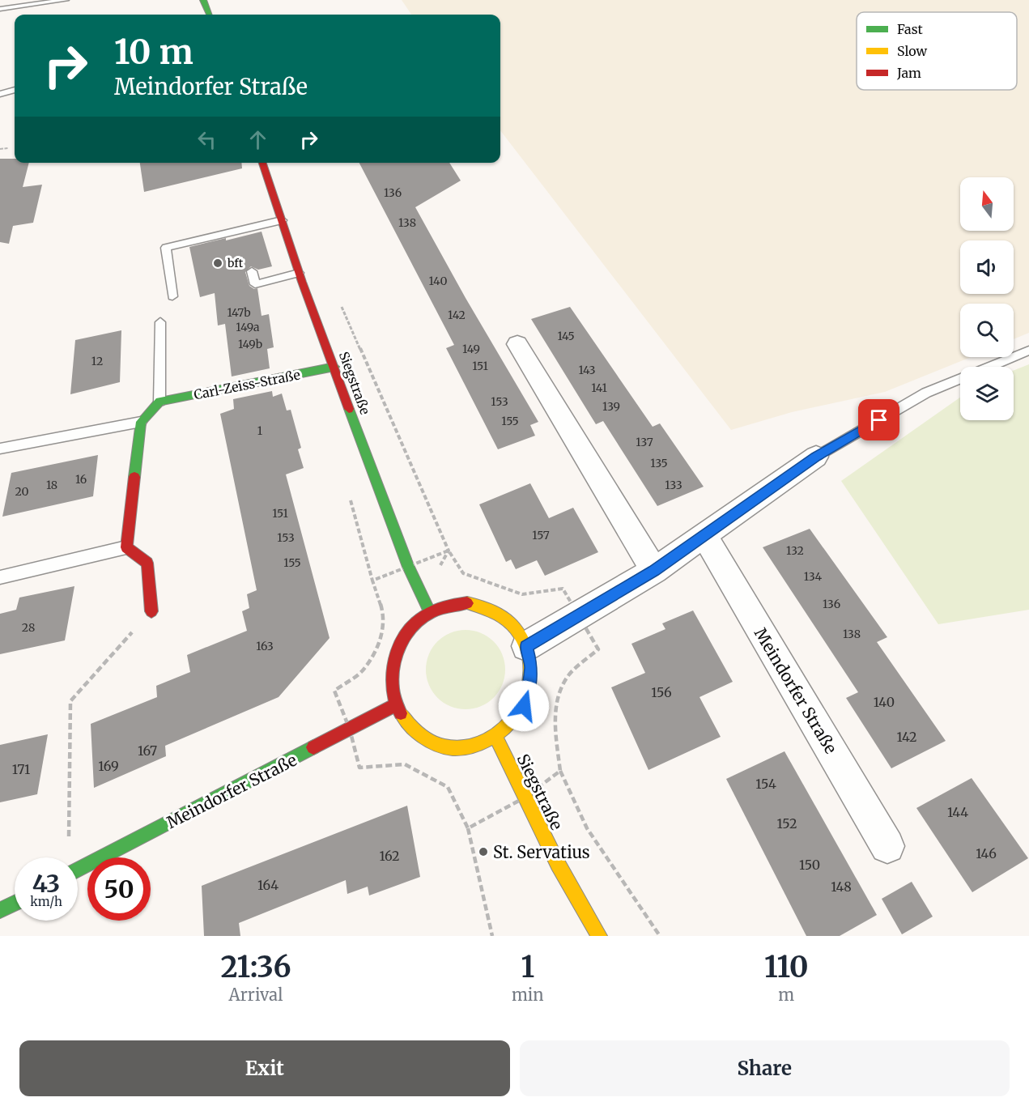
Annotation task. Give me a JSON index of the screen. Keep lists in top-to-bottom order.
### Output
{
  "streets": {
    "main road": ["Siegstraße", "Carl-Zeiss-Straße", "Meindorfer Straße"]
  },
  "crossings": [
    ["Siegstraße", "Carl-Zeiss-Straße"],
    ["Siegstraße", "Meindorfer Straße"]
  ],
  "places": ["bft", "St. Servatius"],
  "house_numbers": [
    "136",
    "138",
    "140",
    "147b",
    "142",
    "149a",
    "145",
    "149b",
    "149",
    "12",
    "151",
    "143",
    "141",
    "153",
    "139",
    "155",
    "1",
    "137",
    "135",
    "16",
    "18",
    "133",
    "20",
    "151",
    "157",
    "153",
    "132",
    "155",
    "134",
    "136",
    "28",
    "138",
    "163",
    "156",
    "140",
    "142",
    "167",
    "169",
    "171",
    "154",
    "144",
    "152",
    "146",
    "162",
    "150",
    "164",
    "148"
  ],
  "legend": ["Fast", "Slow", "Jam"],
  "north": "top",
  "page": {
    "turn": ["10 m", "Meindorfer Straße"],
    "speed": "43 km/h",
    "limit": "50",
    "eta": [
      "21:36",
      "Arrival",
      "1",
      "min",
      "110",
      "m"
    ],
    "buttons": ["Exit", "Share"]
  }
}
